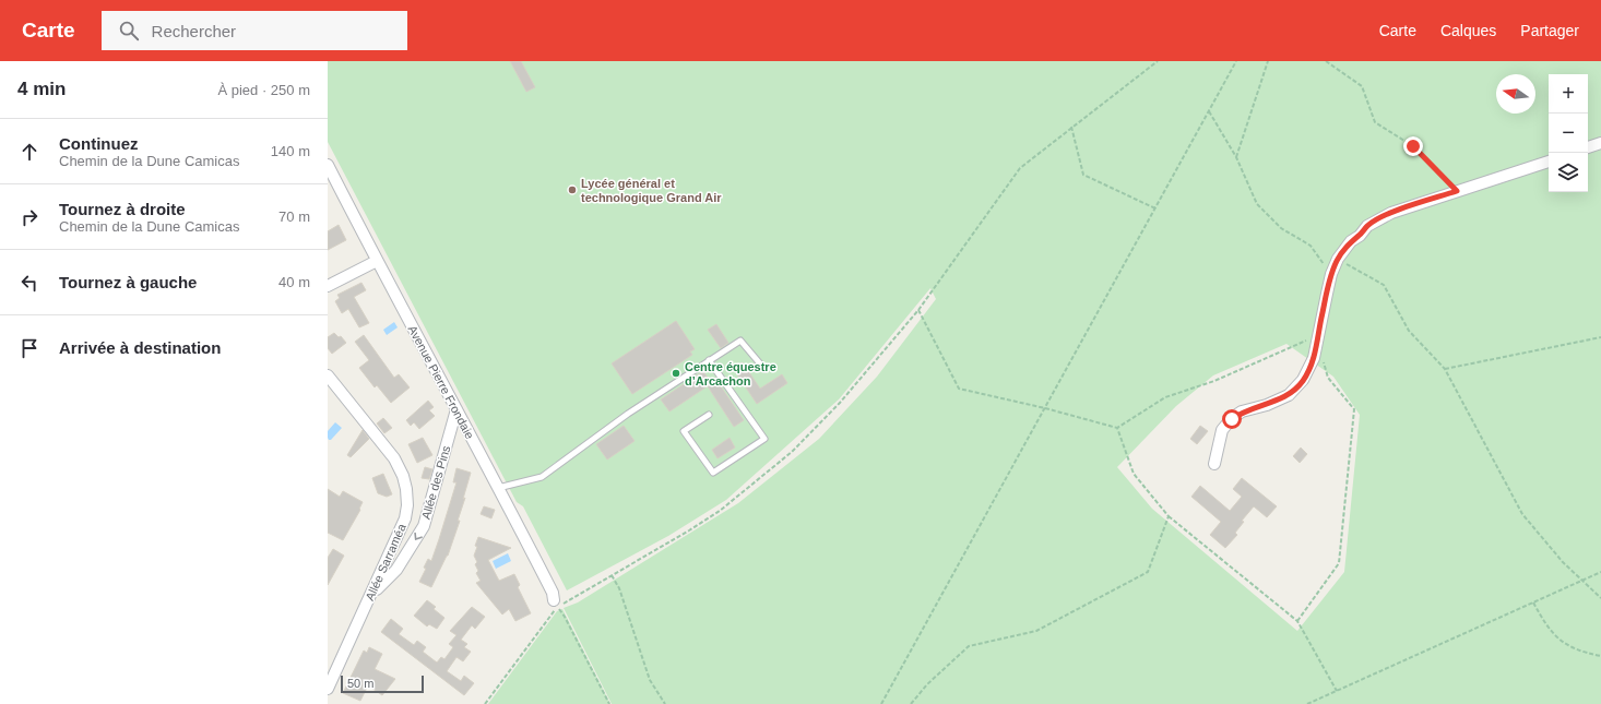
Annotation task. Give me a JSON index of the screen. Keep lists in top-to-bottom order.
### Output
{
  "streets": {
    "street": ["Avenue Pierre Frondaie", "Allée des Pins", "Allée Sarraméa"]
  },
  "crossings": [
    ["Avenue Pierre Frondaie", "Allée des Pins"],
    ["Allée des Pins", "Allée Sarraméa"]
  ],
  "one_way": ["Allée des Pins"],
  "places": ["Lycée général et technologique Grand Air", "Centre équestre d’Arcachon"],
  "scale_bar": "50 m",
  "north": "left",
  "page": {
    "header": "Carte",
    "search": "Rechercher",
    "nav": ["Carte", "Calques", "Partager"],
    "heading": ["4 min", "À pied · 250 m"],
    "map_buttons": ["+", "−"],
    "list": [
      ["Continuez", "Chemin de la Dune Camicas", "140 m"],
      ["Tournez à droite", "Chemin de la Dune Camicas", "70 m"],
      ["Tournez à gauche", "40 m"],
      "Arrivée à destination"
    ],
    "scale": "50 m"
  }
}
